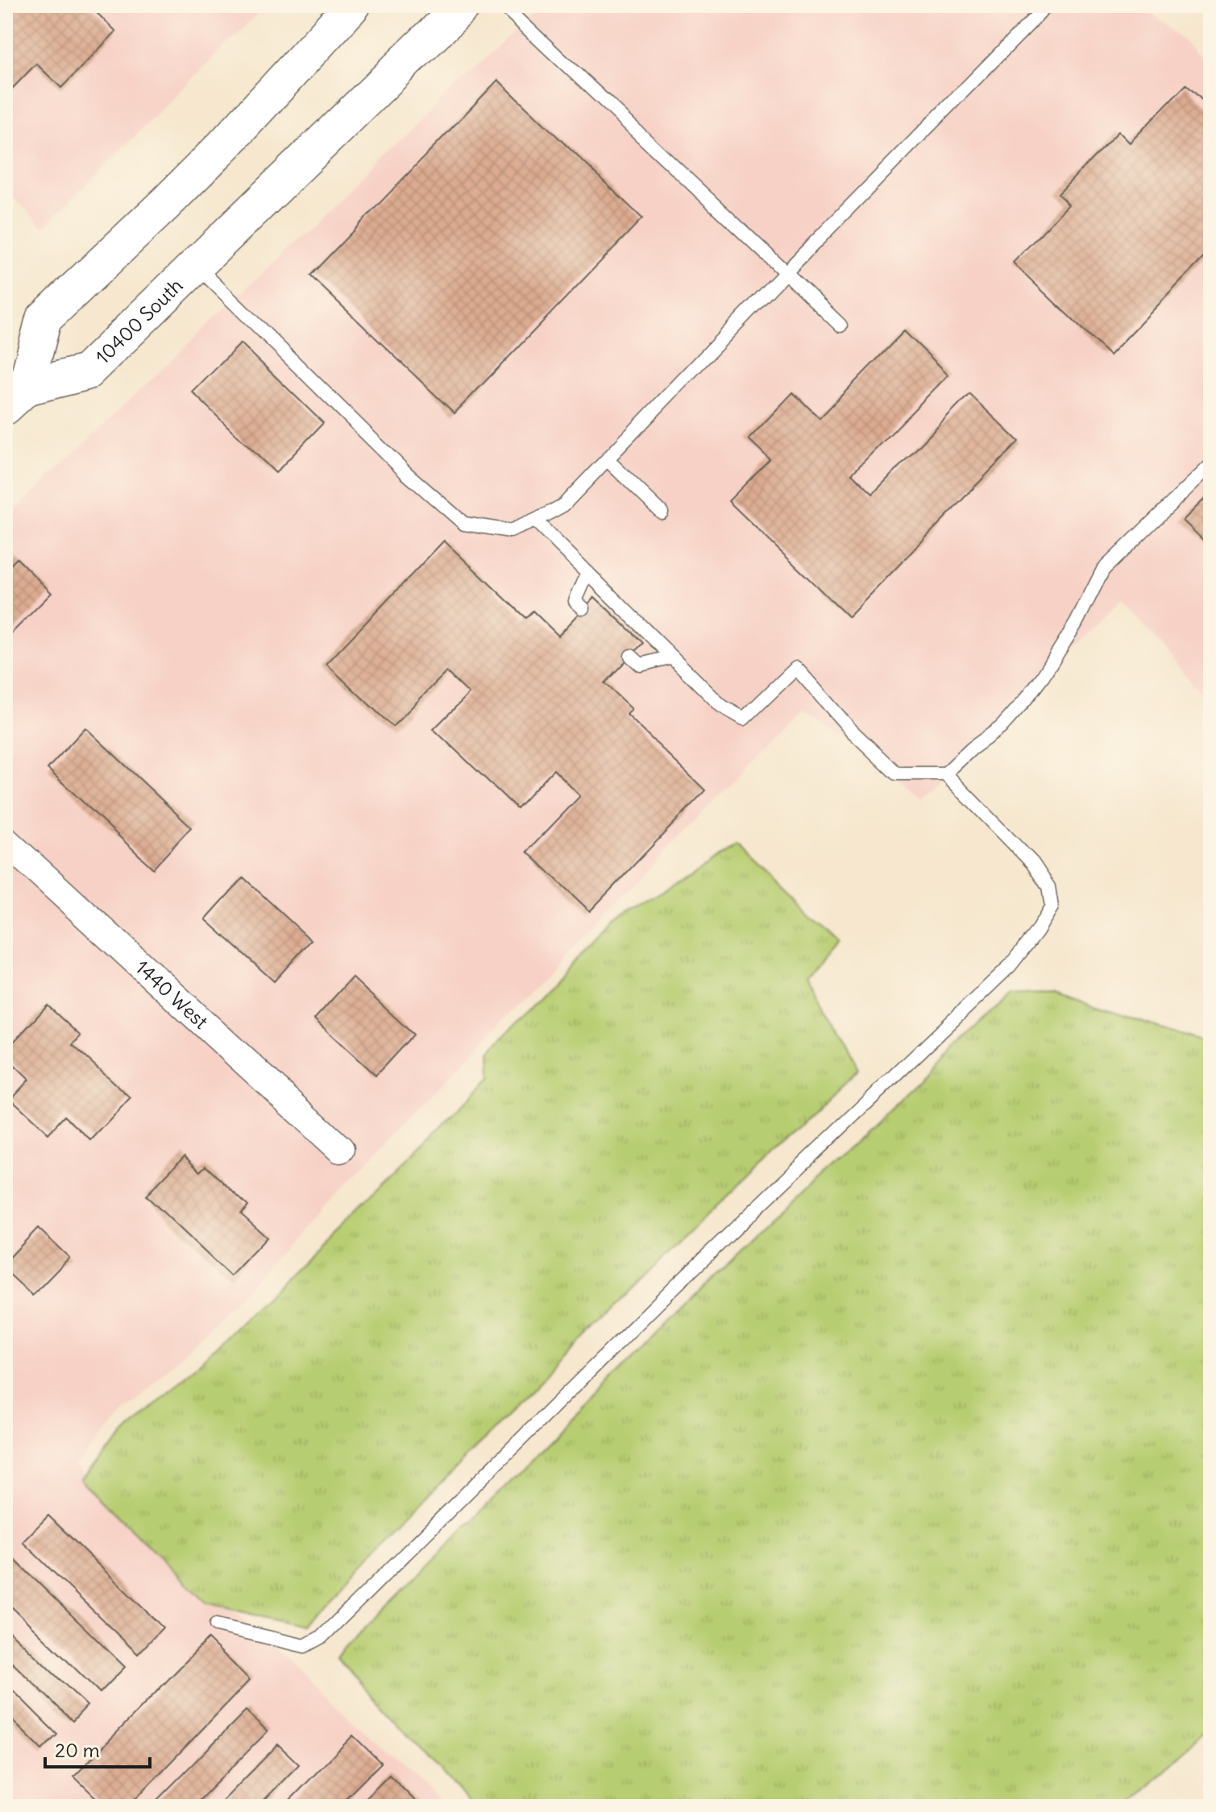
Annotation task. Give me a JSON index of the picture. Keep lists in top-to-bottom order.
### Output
{
  "streets": {
    "main road": ["10400 South"],
    "street": ["1440 West"]
  },
  "scale_bar": "20 m"
}
